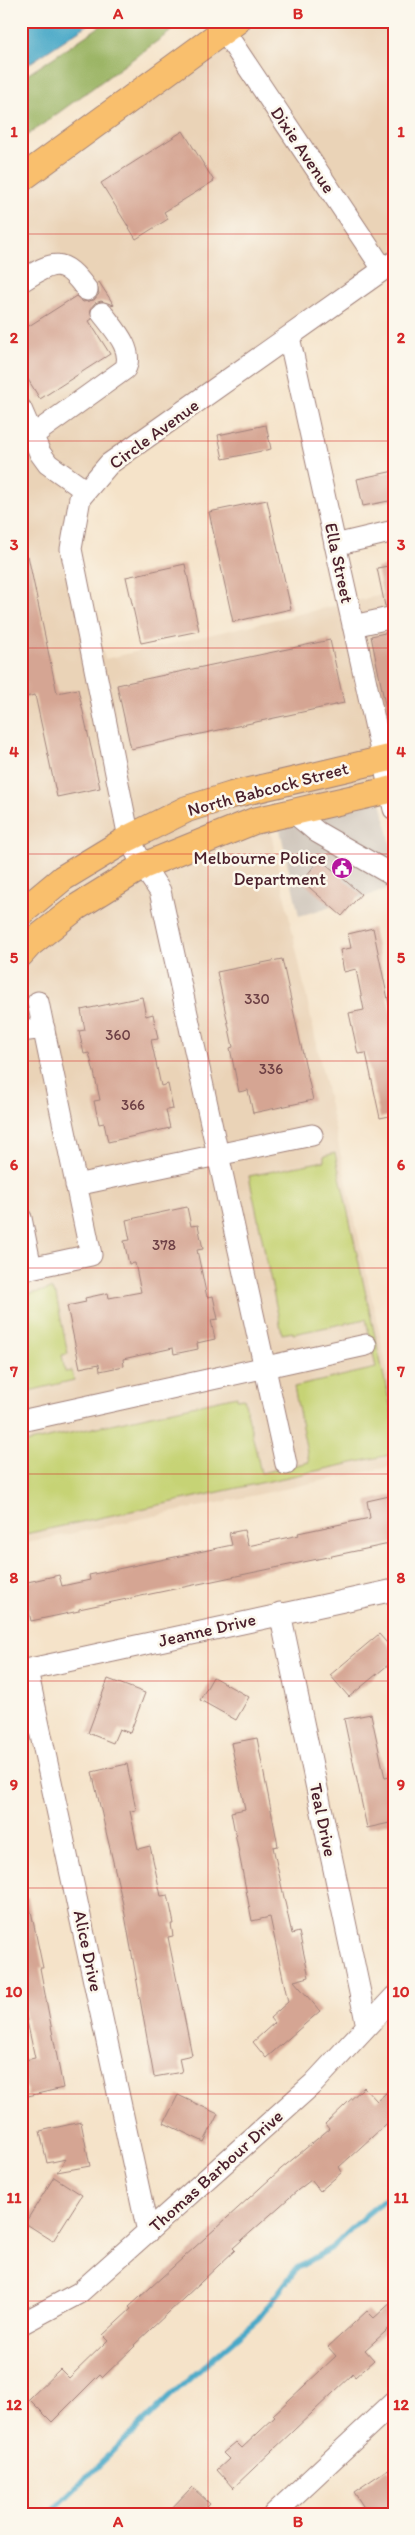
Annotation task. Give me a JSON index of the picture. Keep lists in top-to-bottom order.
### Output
{
  "streets": {
    "main road": ["North Babcock Street"],
    "street": [
      "Dixie Avenue",
      "Circle Avenue",
      "Ella Street",
      "Jeanne Drive",
      "Teal Drive",
      "Alice Drive",
      "Thomas Barbour Drive"
    ]
  },
  "crossings": [
    ["Dixie Avenue", "Circle Avenue"],
    ["Circle Avenue", "Ella Street"],
    ["Circle Avenue", "North Babcock Street"],
    ["Ella Street", "North Babcock Street"],
    ["Jeanne Drive", "Teal Drive"],
    ["Jeanne Drive", "Alice Drive"],
    ["Teal Drive", "Thomas Barbour Drive"],
    ["Alice Drive", "Thomas Barbour Drive"]
  ],
  "places": {
    "public building": ["Melbourne Police Department"]
  },
  "house_numbers": [
    "330",
    "360",
    "336",
    "366",
    "378"
  ],
  "grid": {
    "columns": ["A", "B"],
    "rows": [
      "1",
      "2",
      "3",
      "4",
      "5",
      "6",
      "7",
      "8",
      "9",
      "10",
      "11",
      "12"
    ]
  }
}
